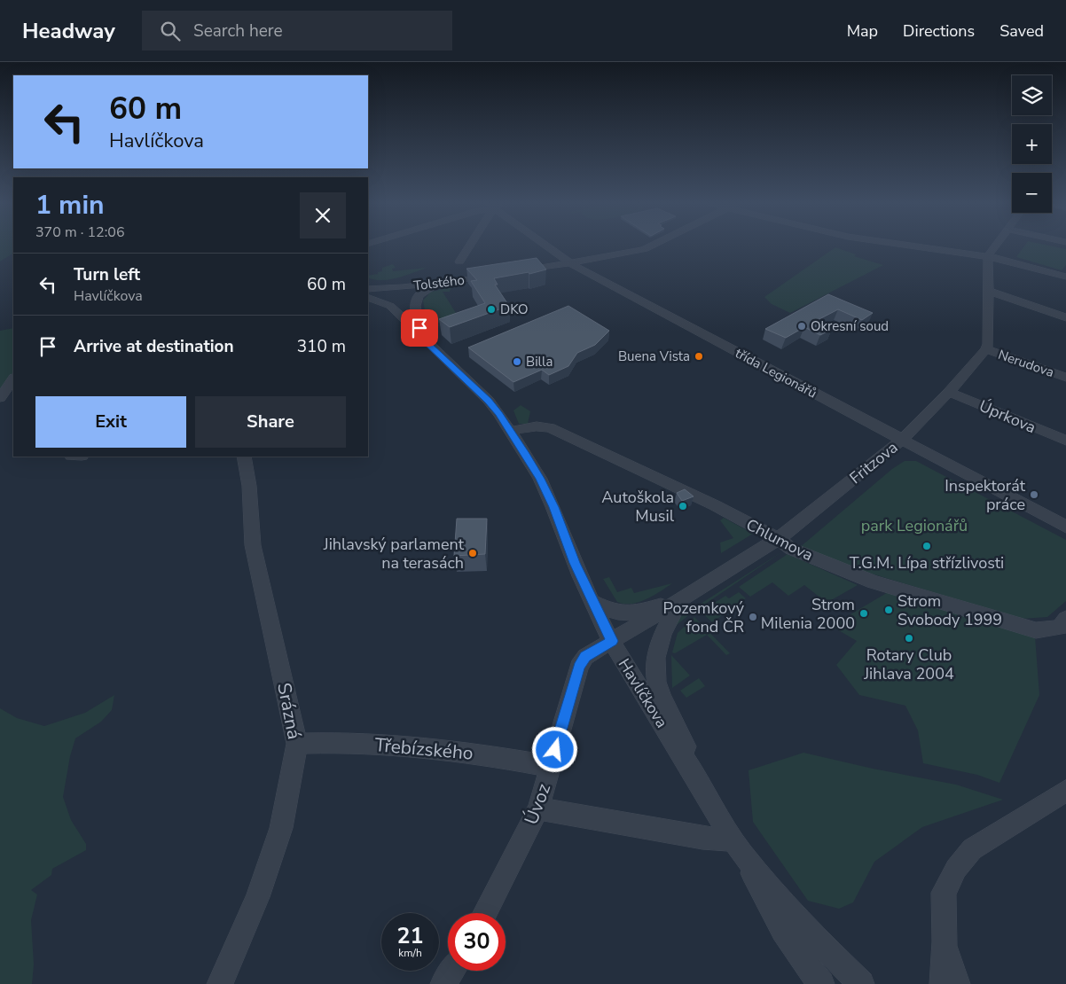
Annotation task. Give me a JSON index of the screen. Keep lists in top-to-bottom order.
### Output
{
  "streets": {
    "street": [
      "Tolstého",
      "Nerudova",
      "třída Legionářů",
      "Úprkova",
      "Fritzova",
      "Chlumova",
      "Havlíčkova",
      "Srázná",
      "Třebízského",
      "Úvoz"
    ]
  },
  "crossings": [
    ["Tolstého", "Havlíčkova"],
    ["Nerudova", "Fritzova"],
    ["třída Legionářů", "Fritzova"],
    ["Úprkova", "Fritzova"],
    ["Fritzova", "Chlumova"],
    ["Fritzova", "Havlíčkova"],
    ["Fritzova", "Úvoz"],
    ["Chlumova", "Havlíčkova"],
    ["Havlíčkova", "Úvoz"],
    ["Srázná", "Třebízského"],
    ["Třebízského", "Úvoz"]
  ],
  "parks": ["park Legionářů"],
  "places": [
    "DKO",
    "Okresní soud",
    "Buena Vista",
    "Billa",
    "Inspektorát práce",
    "Autoškola Musil",
    "T.G.M. Lípa střízlivosti",
    "Jihlavský parlament na terasách",
    "Strom Svobody 1999",
    "Strom Milenia 2000",
    "Pozemkový fond ČR",
    "Rotary Club Jihlava 2004"
  ],
  "page": {
    "header": "Headway",
    "search": "Search here",
    "nav": ["Map", "Directions", "Saved"],
    "map_buttons": ["+", "−"],
    "turn": ["60 m", "Havlíčkova"],
    "heading": ["1 min", "370 m · 12:06"],
    "list": [
      {
        "name": "Turn left",
        "note": "Havlíčkova",
        "value": "60 m"
      },
      {
        "name": "Arrive at destination",
        "value": "310 m"
      }
    ],
    "buttons": ["Exit", "Share"],
    "speed": "21 km/h",
    "limit": "30"
  }
}
